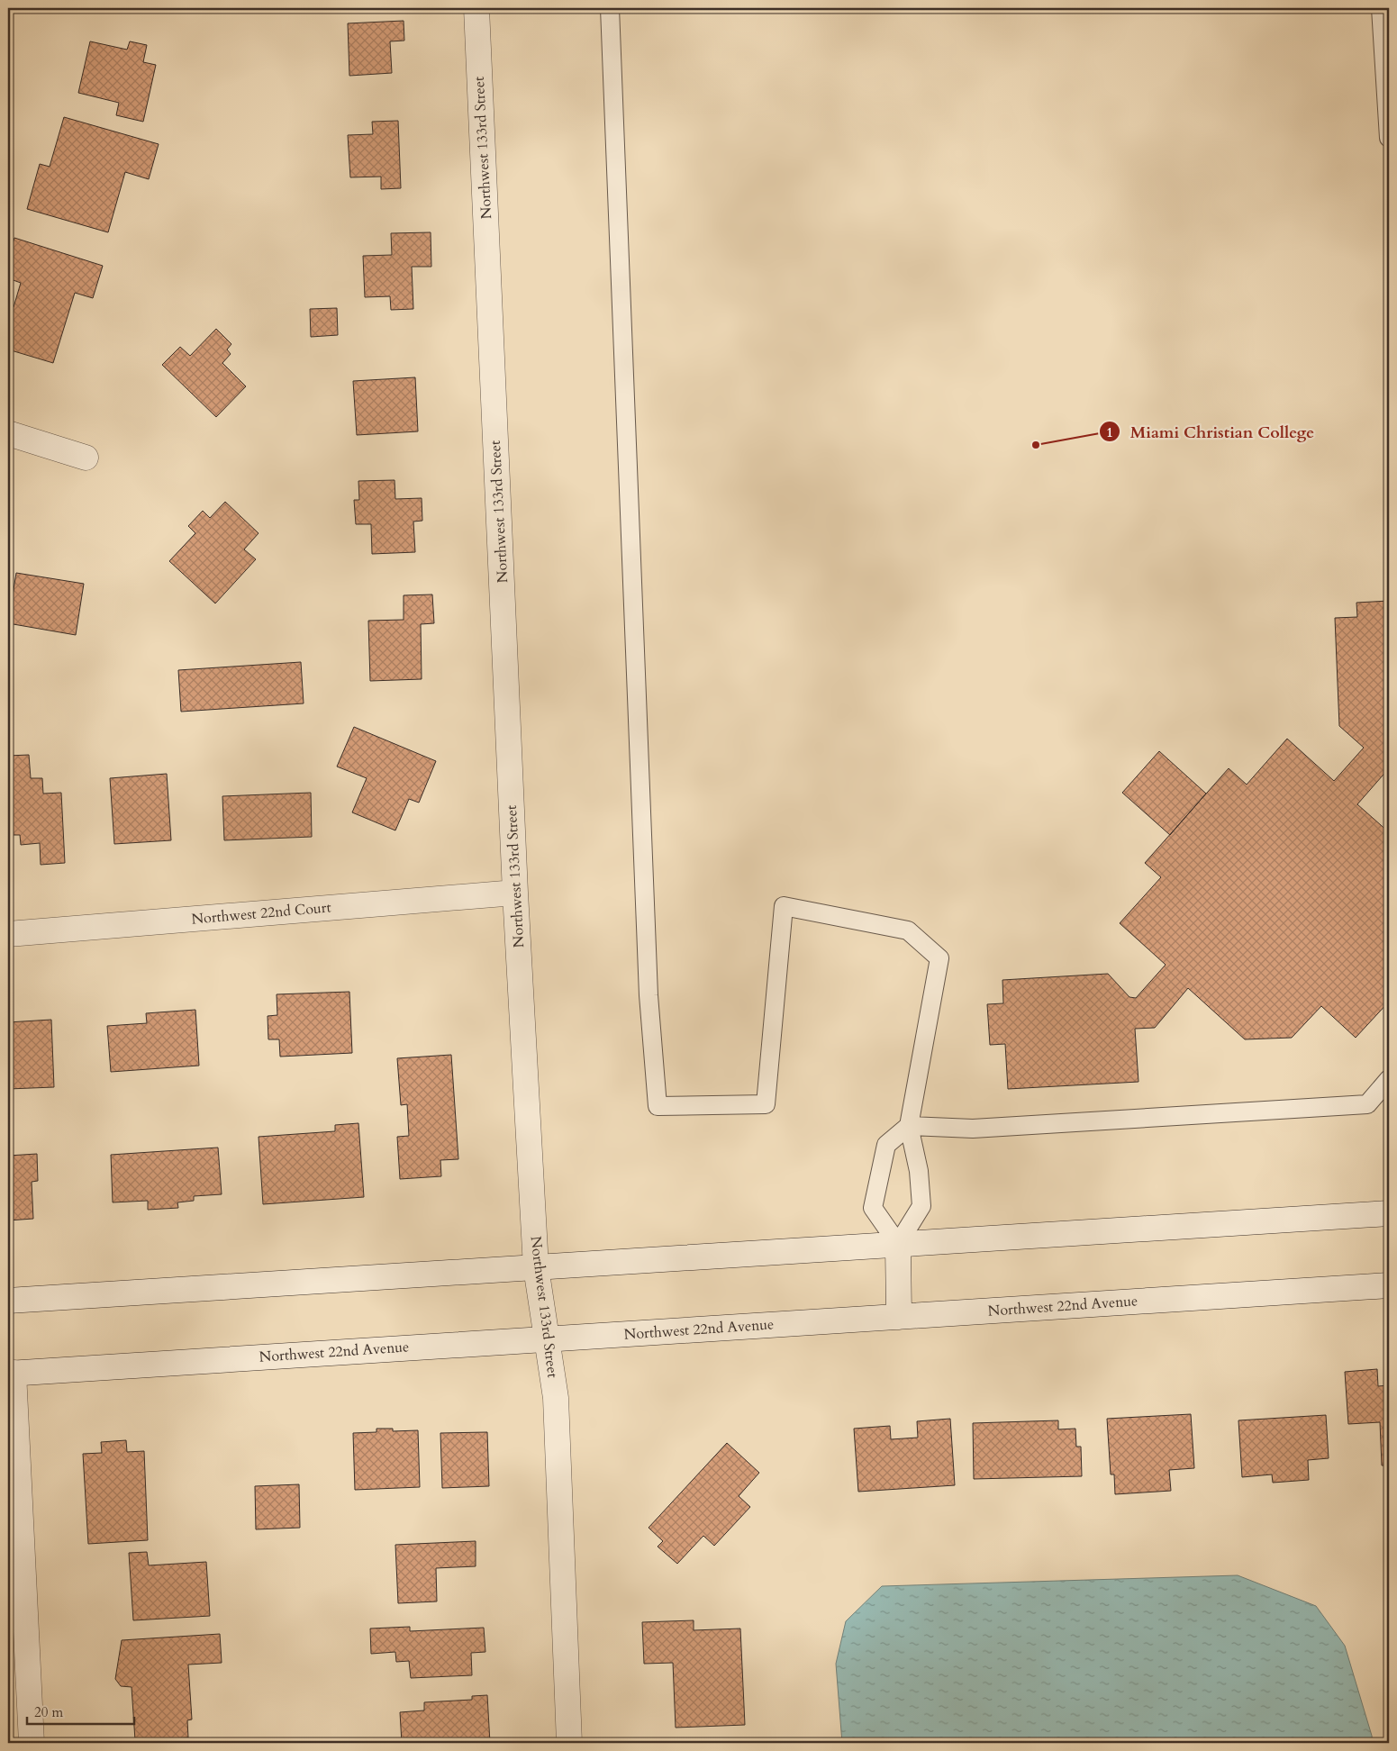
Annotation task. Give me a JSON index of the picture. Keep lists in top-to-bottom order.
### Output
{
  "streets": {
    "main road": ["Northwest 133rd Street", "Northwest 22nd Court", "Northwest 22nd Avenue"]
  },
  "crossings": [
    ["Northwest 133rd Street", "Northwest 22nd Court"],
    ["Northwest 133rd Street", "Northwest 22nd Avenue"]
  ],
  "places": ["Miami Christian College"],
  "scale_bar": "20 m"
}
